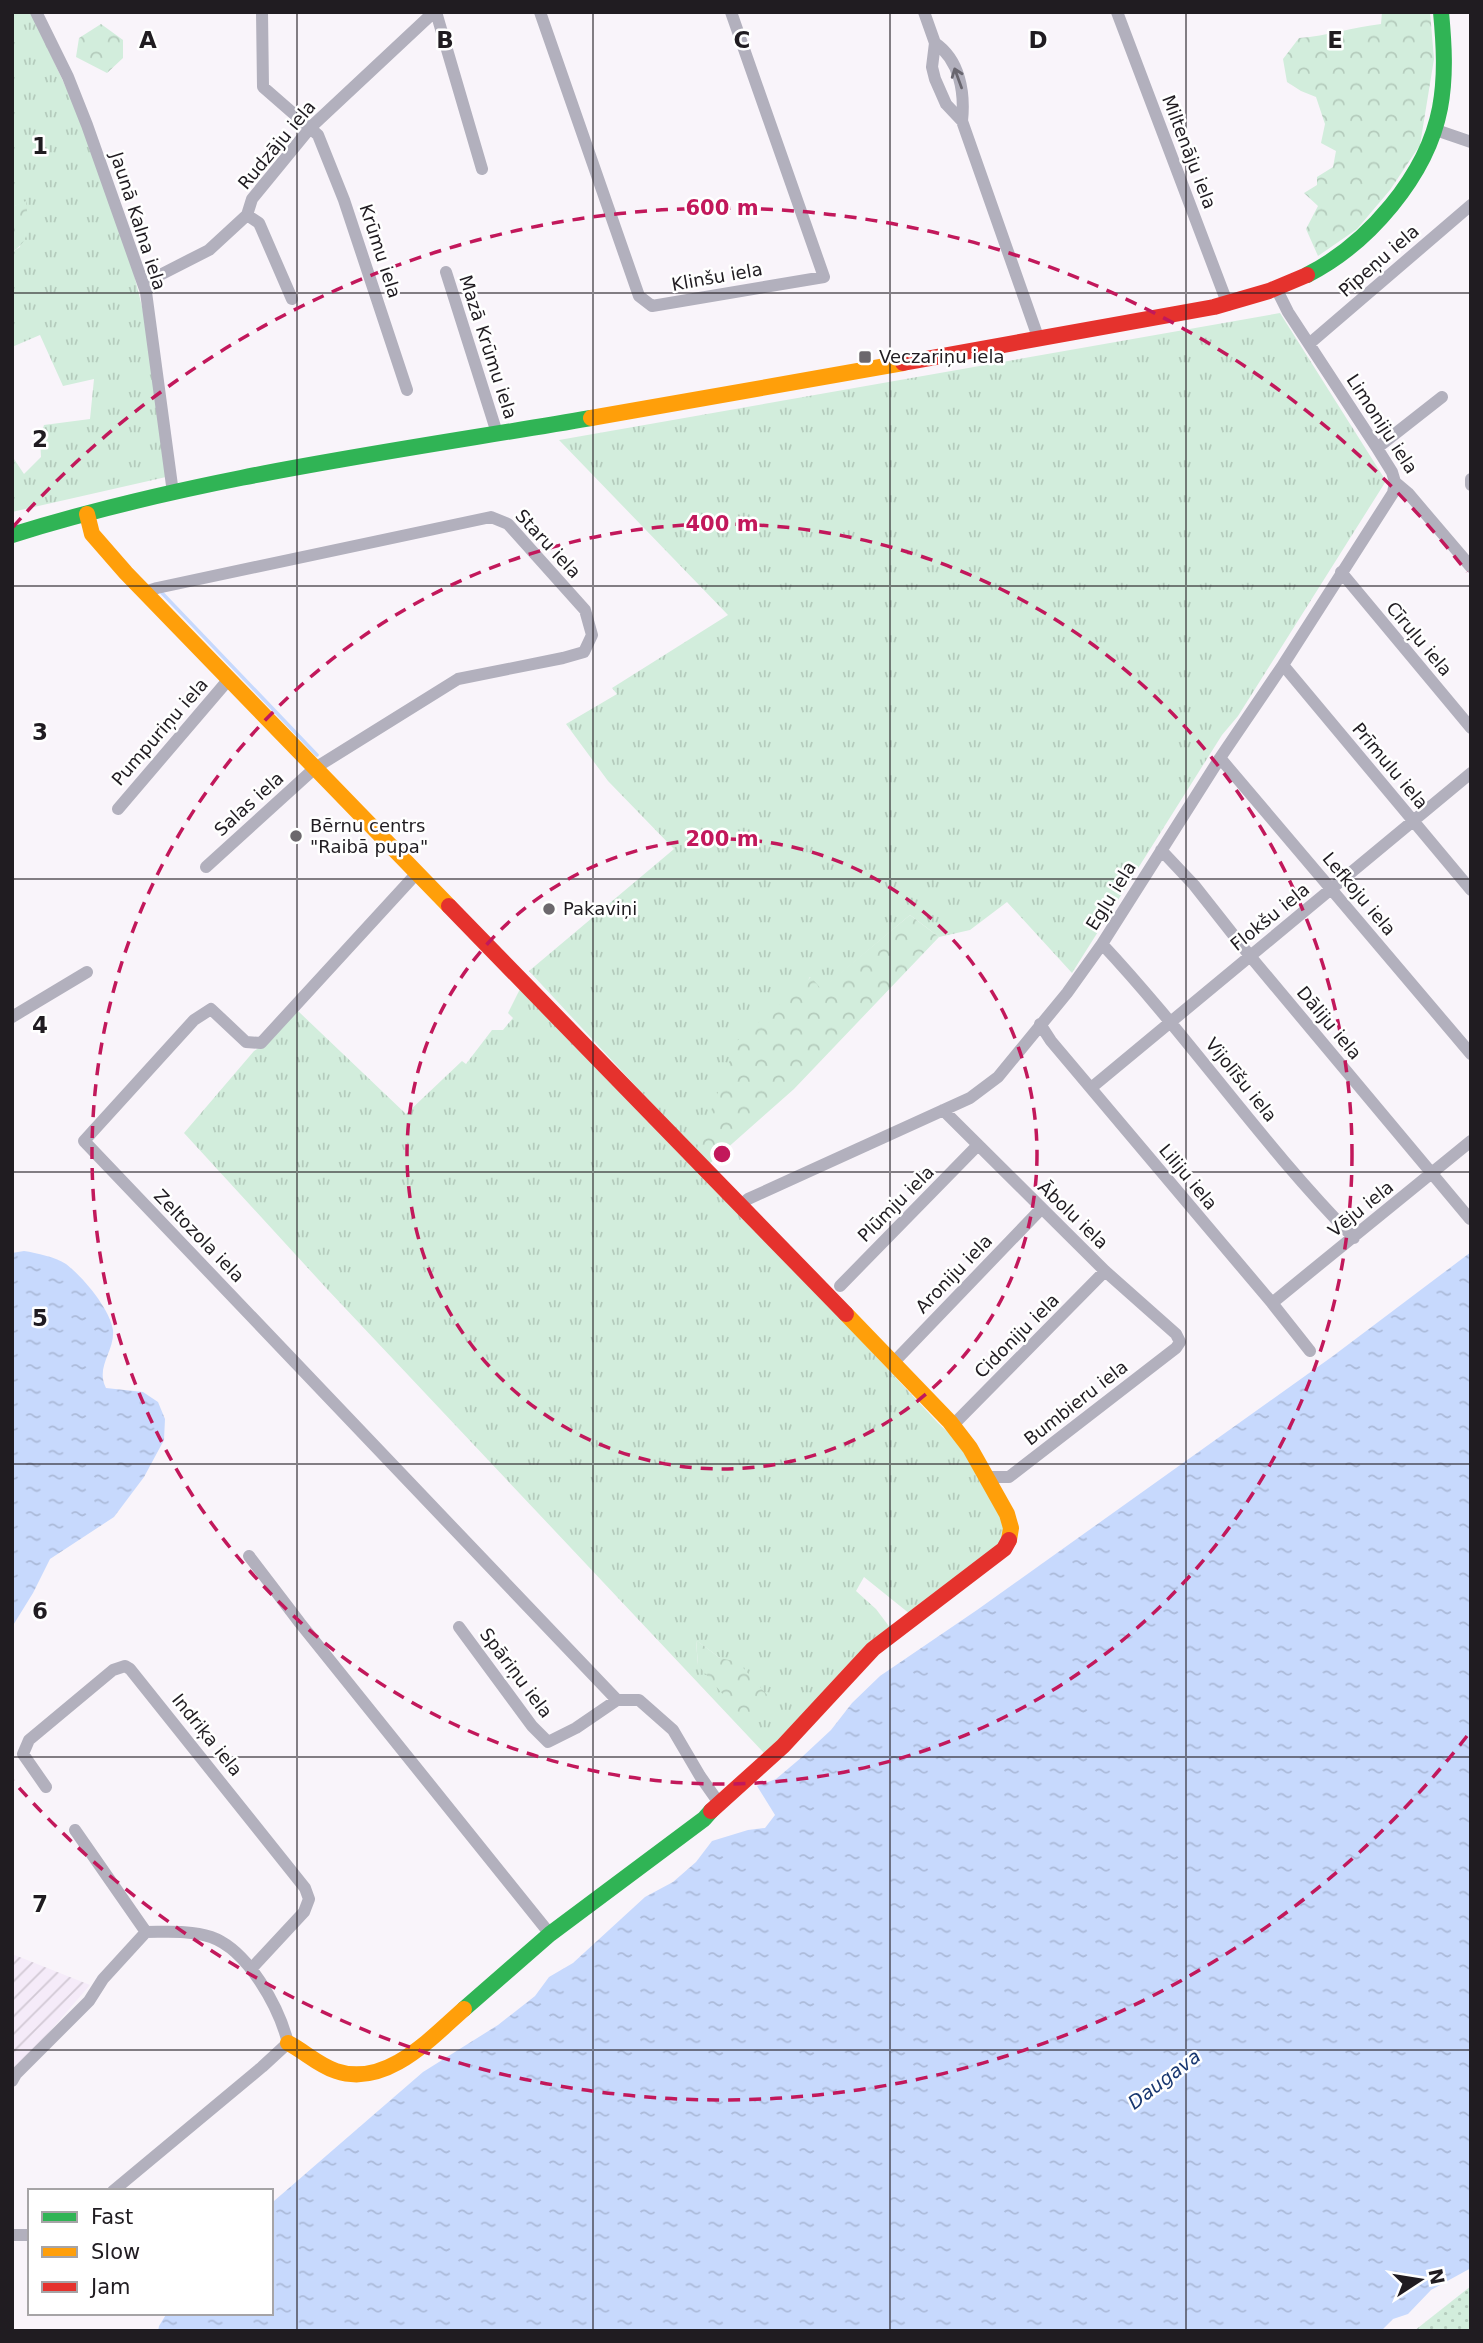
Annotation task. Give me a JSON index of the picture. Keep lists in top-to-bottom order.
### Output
{
  "streets": {
    "street": [
      "Rudzāju iela",
      "Miltenāju iela",
      "Jaunā Kalna iela",
      "Krūmu iela",
      "Pīpeņu iela",
      "Klinšu iela",
      "Mazā Krūmu iela",
      "Limoniju iela",
      "Staru iela",
      "Cīruļu iela",
      "Pumpuriņu iela",
      "Prīmulu iela",
      "Salas iela",
      "Lefkoju iela",
      "Egļu iela",
      "Flokšu iela",
      "Dāliju iela",
      "Vijolīšu iela",
      "Liliju iela",
      "Plūmju iela",
      "Vēju iela",
      "Ābolu iela",
      "Zeltozola iela",
      "Aroniju iela",
      "Cidoniju iela",
      "Bumbieru iela",
      "Spāriņu iela",
      "Indriķa iela"
    ]
  },
  "crossings": [
    ["Rudzāju iela", "Jaunā Kalna iela"],
    ["Rudzāju iela", "Krūmu iela"],
    ["Pīpeņu iela", "Limoniju iela"],
    ["Limoniju iela", "Egļu iela"],
    ["Staru iela", "Salas iela"],
    ["Cīruļu iela", "Egļu iela"],
    ["Prīmulu iela", "Egļu iela"],
    ["Prīmulu iela", "Flokšu iela"],
    ["Lefkoju iela", "Egļu iela"],
    ["Lefkoju iela", "Flokšu iela"],
    ["Egļu iela", "Dāliju iela"],
    ["Egļu iela", "Vijolīšu iela"],
    ["Egļu iela", "Liliju iela"],
    ["Egļu iela", "Ābolu iela"],
    ["Flokšu iela", "Dāliju iela"],
    ["Flokšu iela", "Vijolīšu iela"],
    ["Flokšu iela", "Liliju iela"],
    ["Dāliju iela", "Vēju iela"],
    ["Vijolīšu iela", "Vēju iela"],
    ["Liliju iela", "Vēju iela"],
    ["Plūmju iela", "Ābolu iela"],
    ["Ābolu iela", "Aroniju iela"],
    ["Ābolu iela", "Cidoniju iela"],
    ["Ābolu iela", "Bumbieru iela"],
    ["Zeltozola iela", "Spāriņu iela"]
  ],
  "water": ["Daugava"],
  "places": {
    "transit": ["Veczariņu iela"],
    "other": ["Bērnu centrs \"Raibā pupa\"", "Pakaviņi"]
  },
  "legend": ["Fast", "Slow", "Jam"],
  "north": "right",
  "grid": {
    "columns": [
      "A",
      "B",
      "C",
      "D",
      "E"
    ],
    "rows": [
      "1",
      "2",
      "3",
      "4",
      "5",
      "6",
      "7"
    ]
  },
  "rings": ["600 m", "400 m", "200 m"]
}
